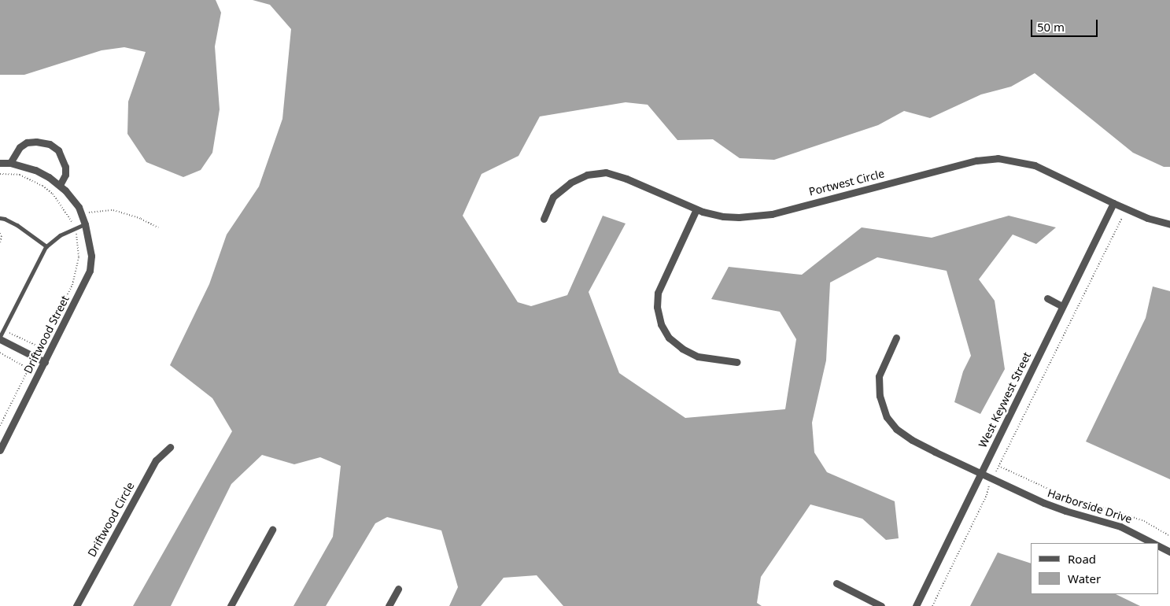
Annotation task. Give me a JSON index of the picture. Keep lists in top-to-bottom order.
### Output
{
  "streets": {
    "street": [
      "Portwest Circle",
      "Driftwood Street",
      "West Keywest Street",
      "Harborside Drive",
      "Driftwood Circle"
    ]
  },
  "crossings": [
    ["Portwest Circle", "West Keywest Street"],
    ["West Keywest Street", "Harborside Drive"]
  ],
  "legend": ["Road", "Water"],
  "scale_bar": "50 m"
}
